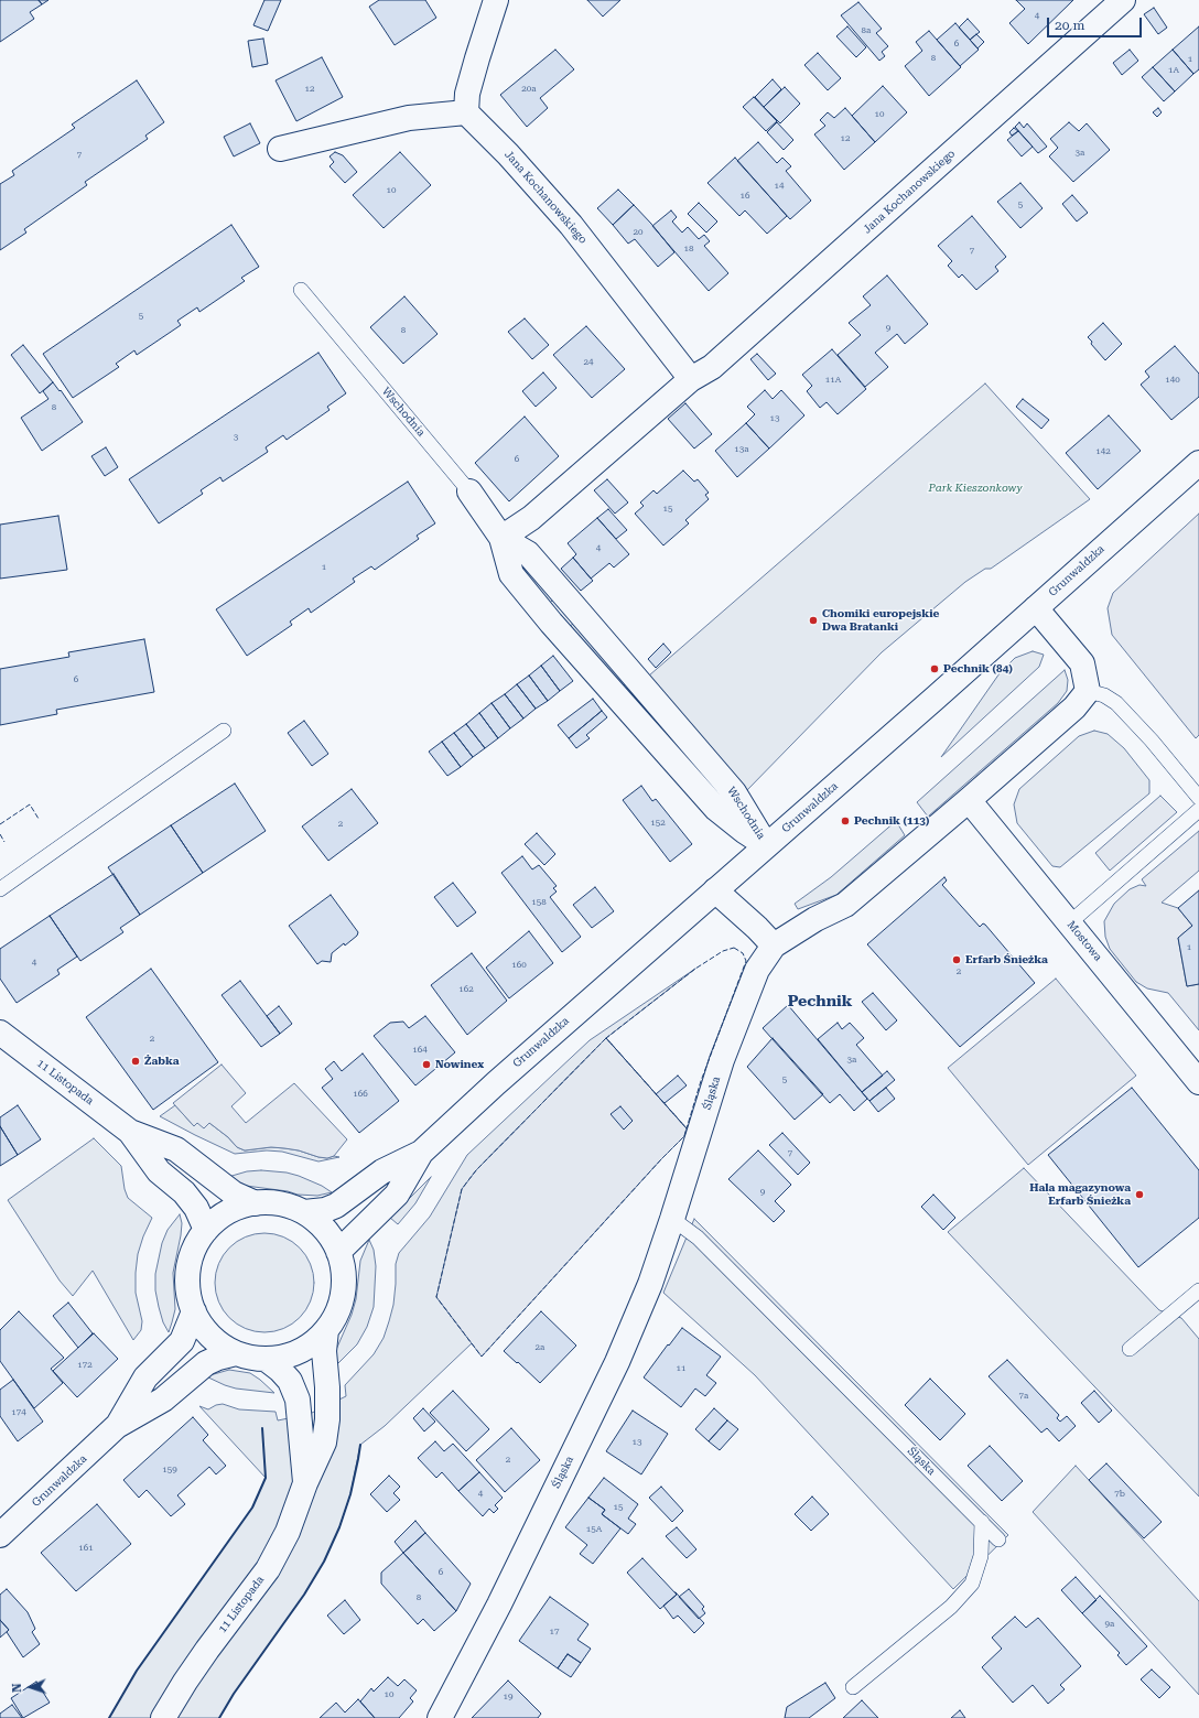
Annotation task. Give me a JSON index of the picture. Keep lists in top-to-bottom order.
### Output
{
  "streets": {
    "street": [
      "Jana Kochanowskiego",
      "Wschodnia",
      "Grunwaldzka",
      "Mostowa",
      "11 Listopada",
      "Śląska"
    ]
  },
  "crossings": [
    ["Jana Kochanowskiego", "Wschodnia"],
    ["Wschodnia", "Grunwaldzka"],
    ["Grunwaldzka", "11 Listopada"]
  ],
  "districts": ["Pechnik"],
  "parks": ["Park Kieszonkowy"],
  "places": [
    "Chomiki europejskie Dwa Bratanki",
    "Pechnik (84)",
    "Pechnik (113)",
    "Erfarb Śnieżka",
    "Żabka",
    "Nowinex",
    "Hala magazynowa Erfarb Śnieżka"
  ],
  "house_numbers": [
    "4",
    "8a",
    "6",
    "8",
    "1",
    "1A",
    "12",
    "20a",
    "10",
    "12",
    "3a",
    "7",
    "14",
    "10",
    "16",
    "5",
    "20",
    "18",
    "7",
    "5",
    "9",
    "8",
    "24",
    "11A",
    "140",
    "8",
    "13",
    "3",
    "13a",
    "142",
    "6",
    "15",
    "4",
    "1",
    "6",
    "152",
    "2",
    "158",
    "1",
    "4",
    "160",
    "2",
    "162",
    "2",
    "164",
    "3a",
    "5",
    "166",
    "7",
    "9",
    "2a",
    "172",
    "11",
    "7a",
    "174",
    "13",
    "2",
    "159",
    "4",
    "7b",
    "15",
    "15A",
    "161",
    "6",
    "8",
    "9a",
    "17",
    "10",
    "19"
  ],
  "scale_bar": "20 m",
  "north": "left"
}
